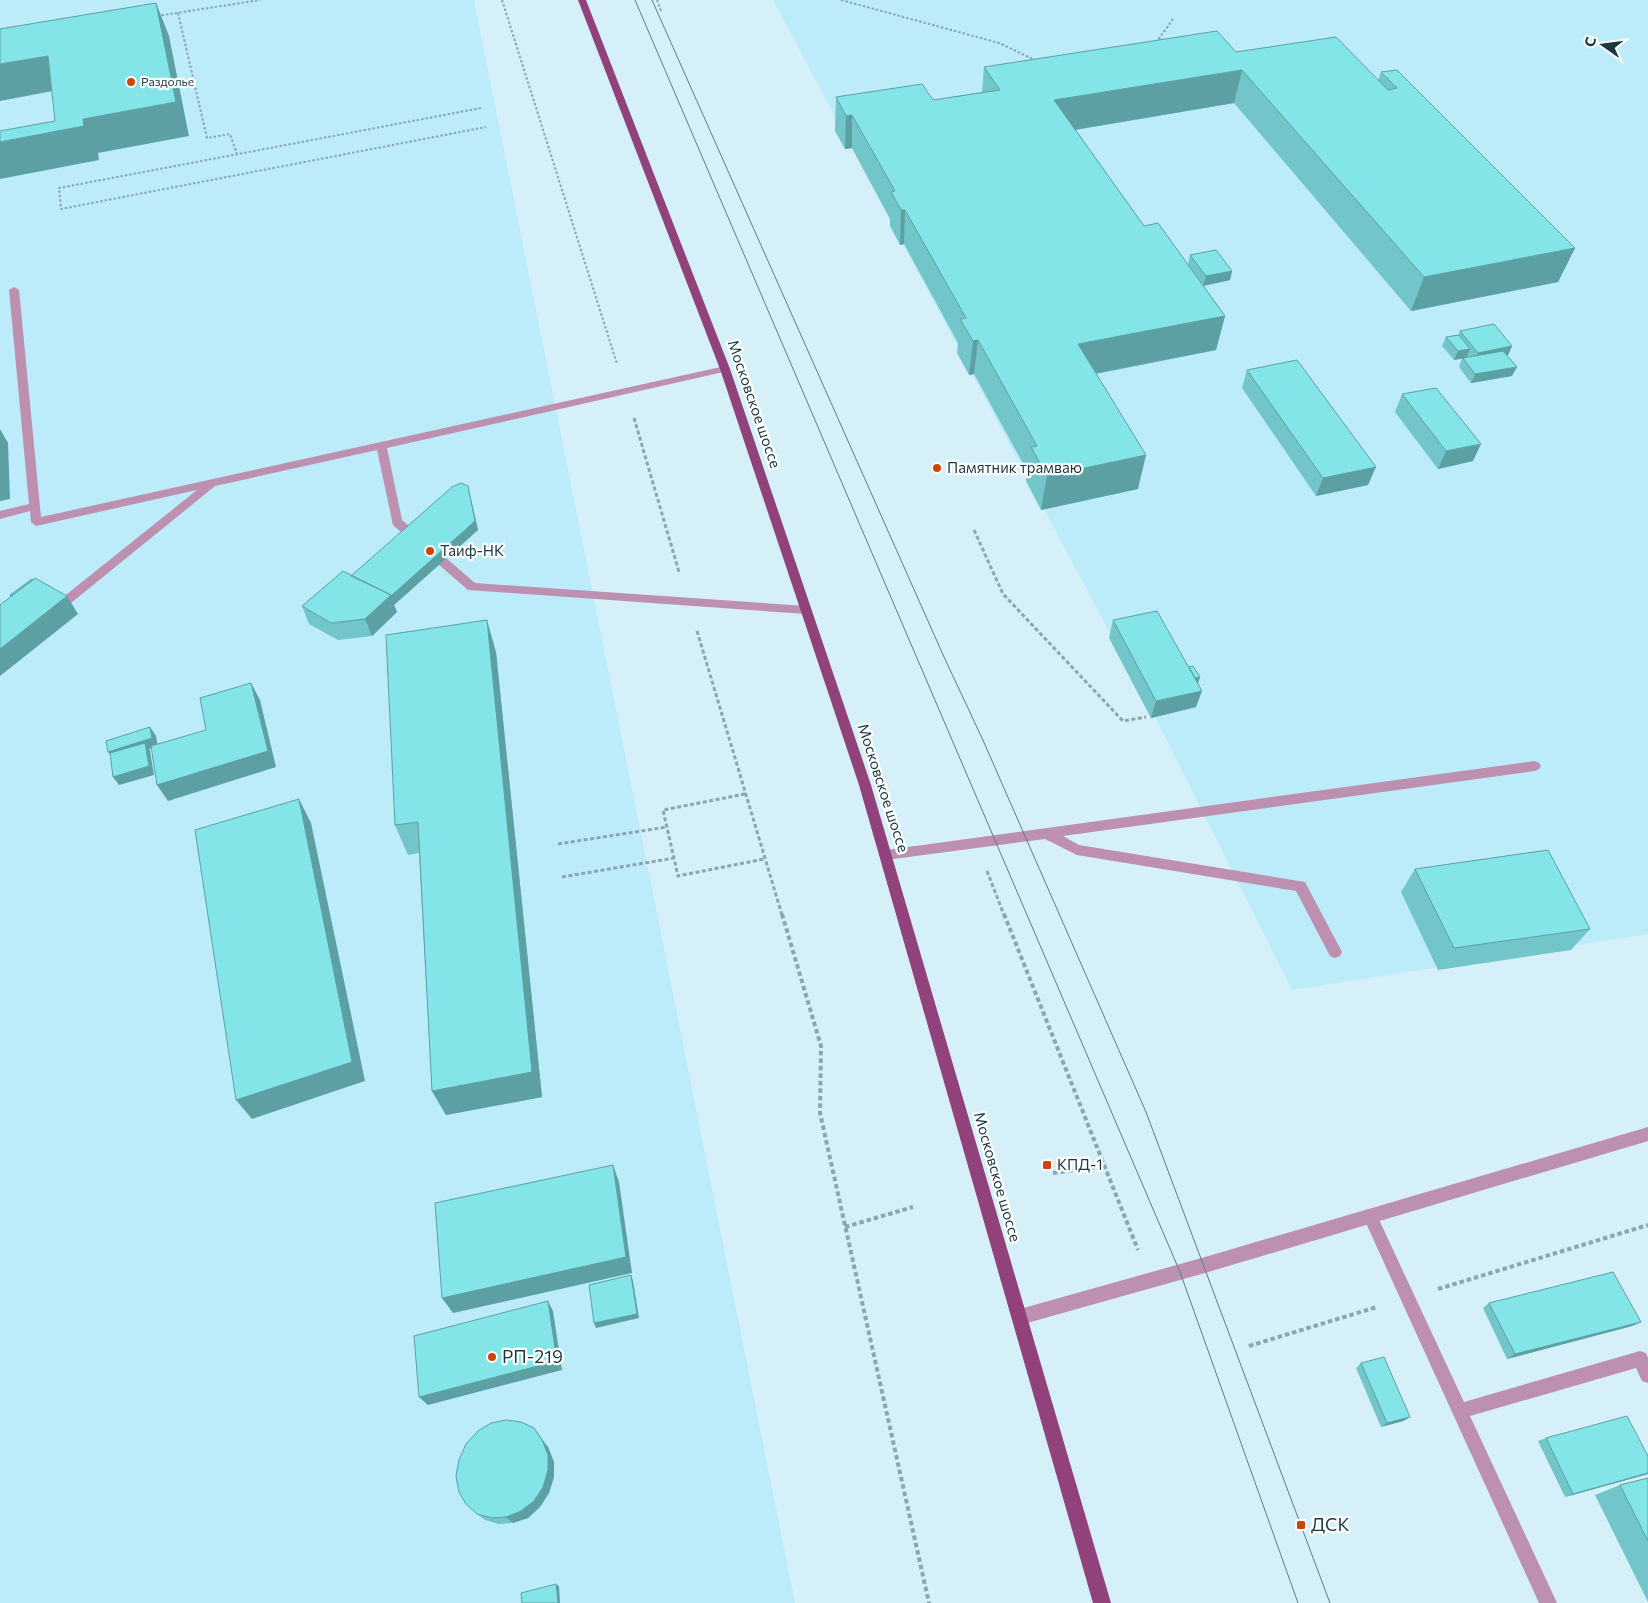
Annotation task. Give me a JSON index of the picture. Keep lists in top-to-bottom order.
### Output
{
  "streets": {
    "main road": ["Московское шоссе"]
  },
  "places": {
    "other": [
      "Раздолье",
      "Памятник трамваю",
      "Таиф-НК",
      "РП-219"
    ],
    "transit": ["КПД-1", "ДСК"]
  },
  "north": "left"
}
